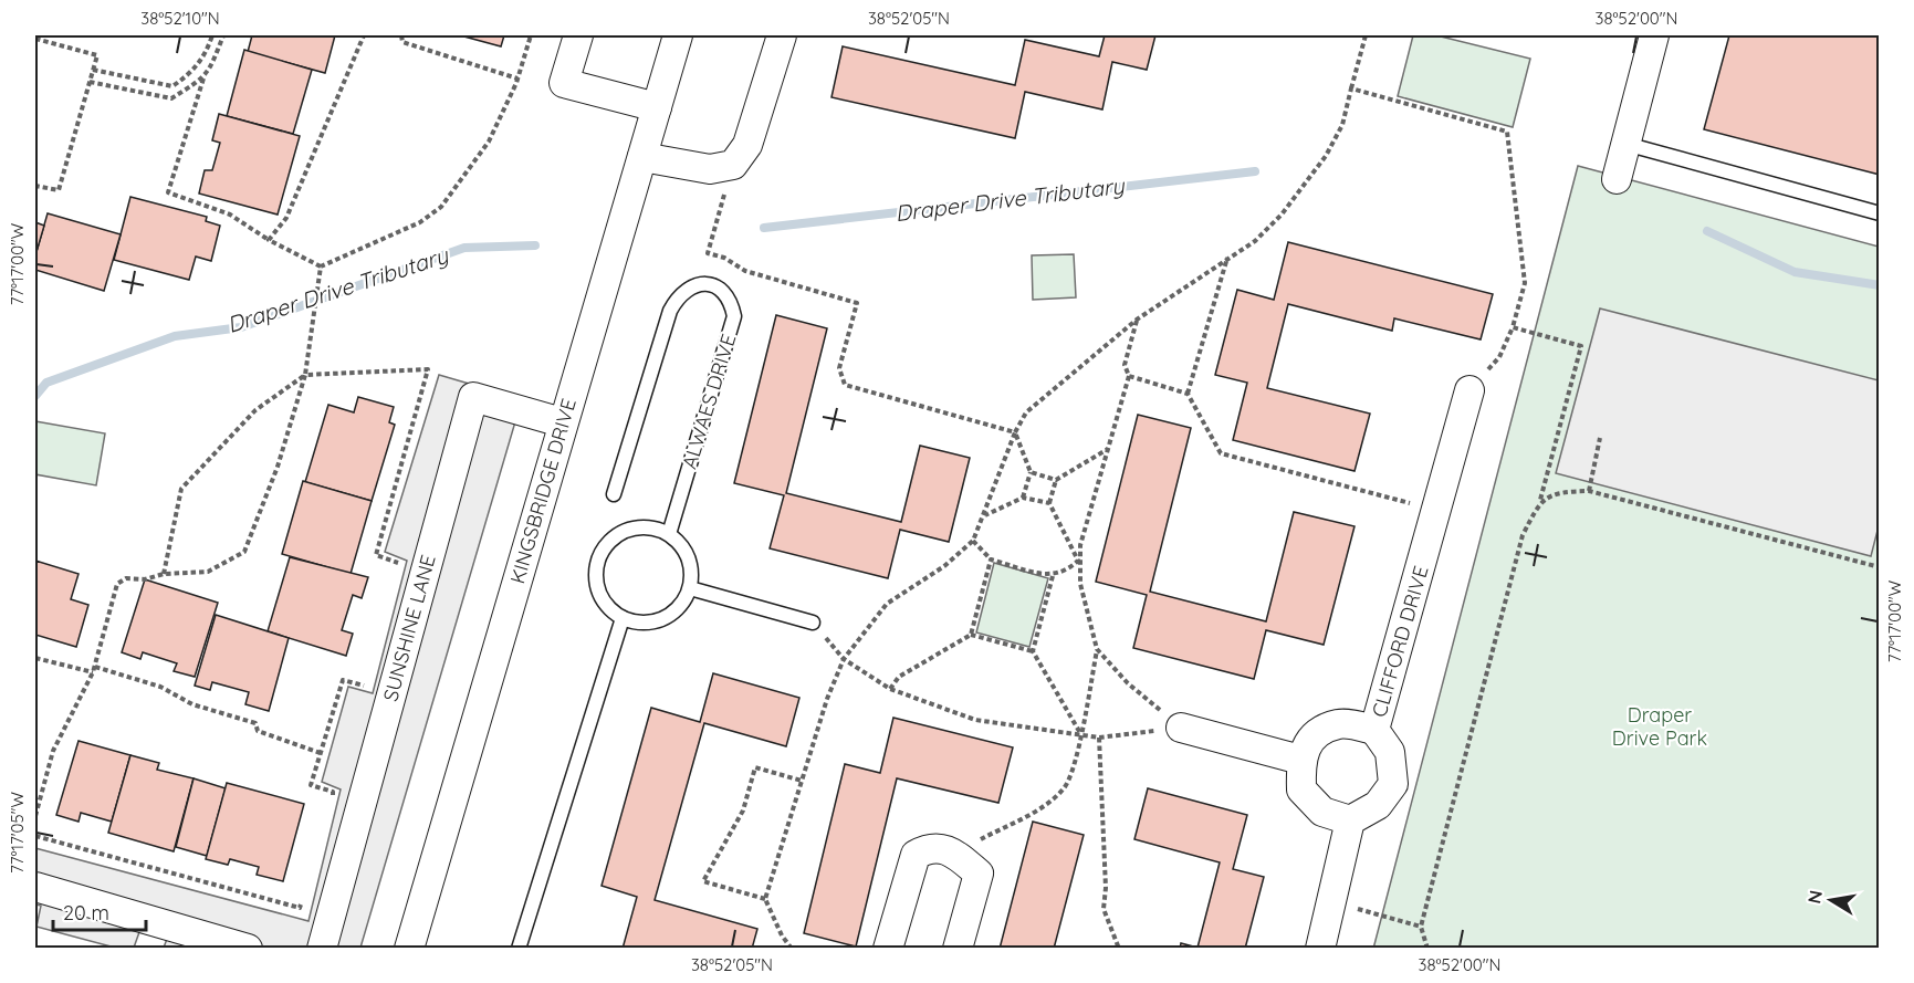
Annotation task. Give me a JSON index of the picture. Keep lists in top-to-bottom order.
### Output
{
  "streets": {
    "street": ["KINGSBRIDGE DRIVE", "SUNSHINE LANE", "CLIFFORD DRIVE"],
    "lane": ["ALWAES DRIVE"]
  },
  "crossings": [
    ["KINGSBRIDGE DRIVE", "SUNSHINE LANE"]
  ],
  "water": ["Draper Drive Tributary"],
  "parks": ["Draper Drive Park"],
  "scale_bar": "20 m",
  "north": "left",
  "coordinates": [
    "38°52'10\"N",
    "38°52'05\"N",
    "38°52'00\"N",
    "77°17'00\"W",
    "77°17'05\"W"
  ]
}
